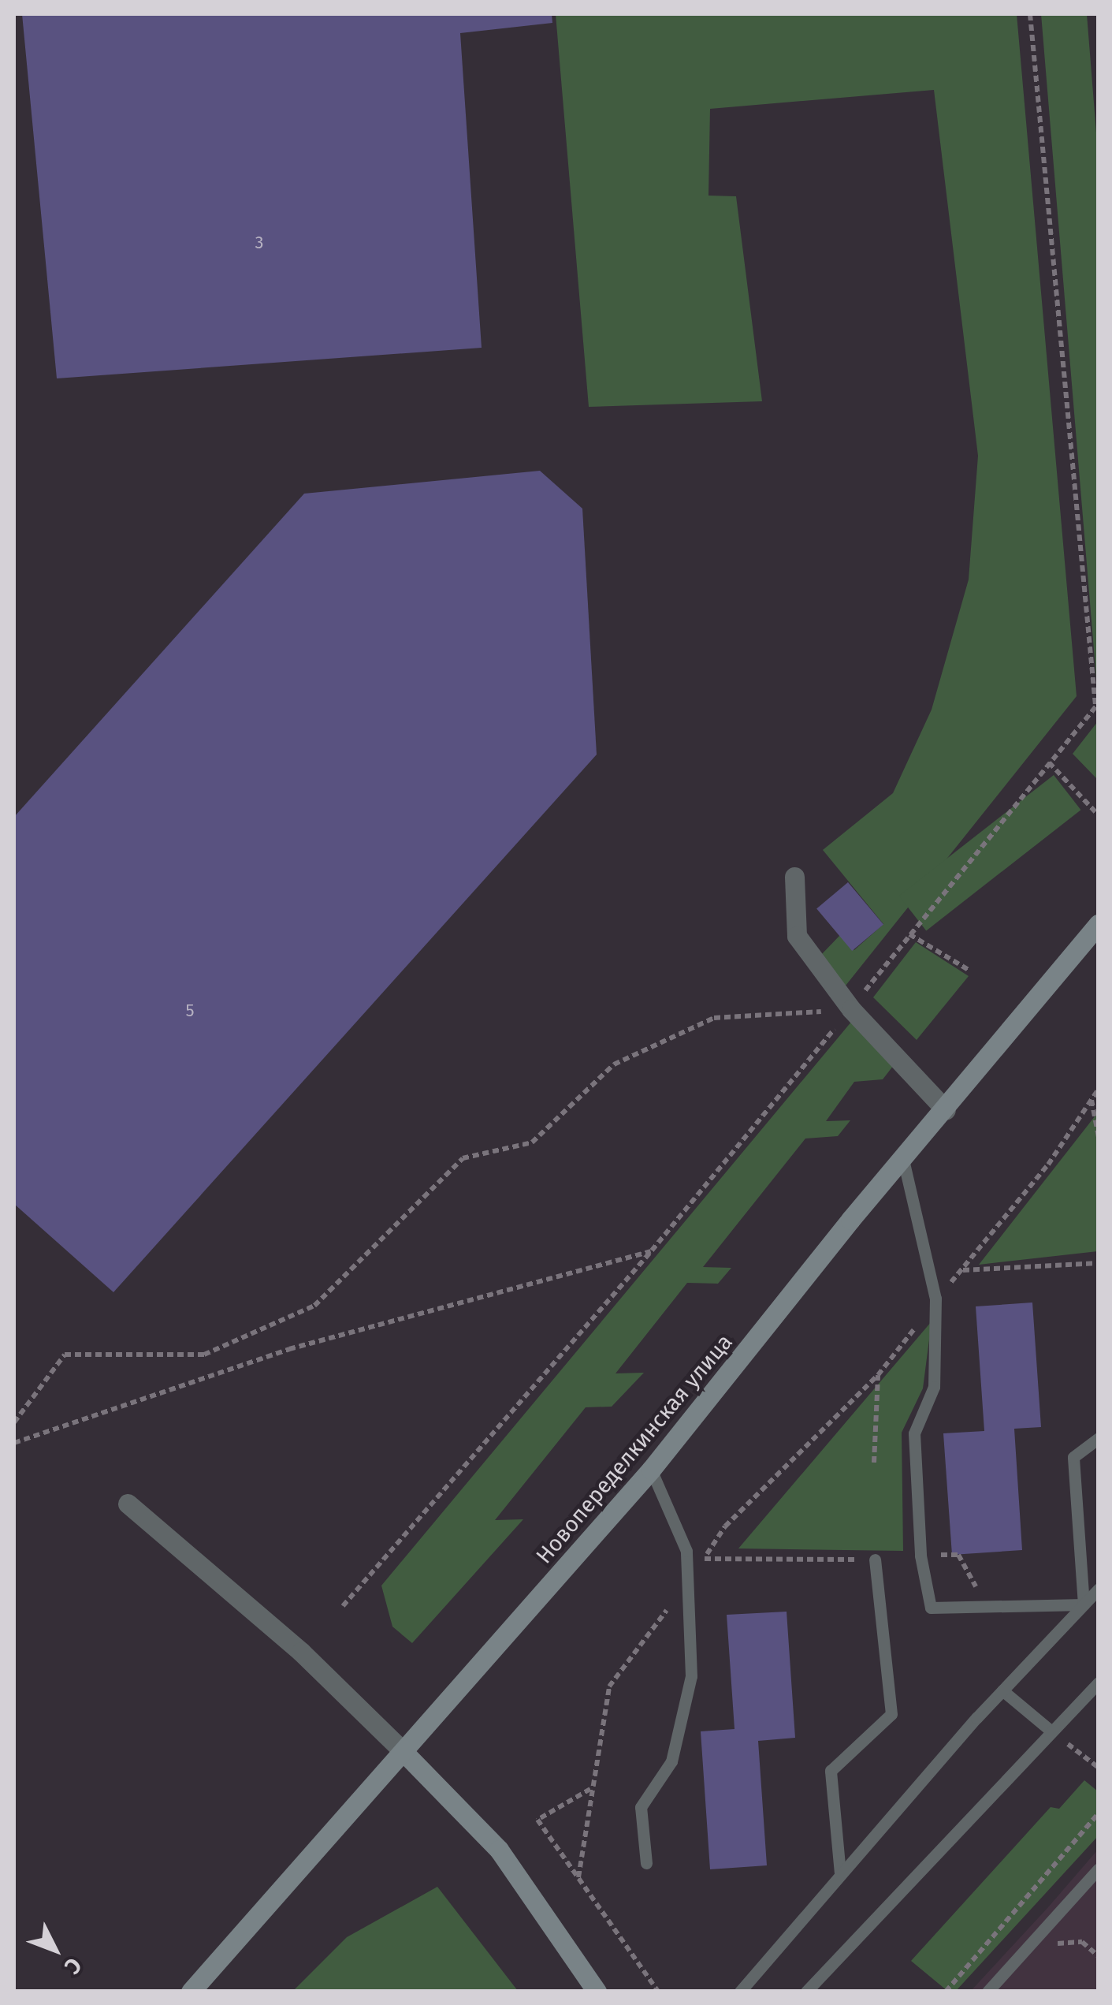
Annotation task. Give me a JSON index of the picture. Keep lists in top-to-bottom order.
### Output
{
  "streets": {
    "main road": ["Новопеределкинская улица"]
  },
  "house_numbers": ["3", "5"],
  "north": "bottom right"
}
